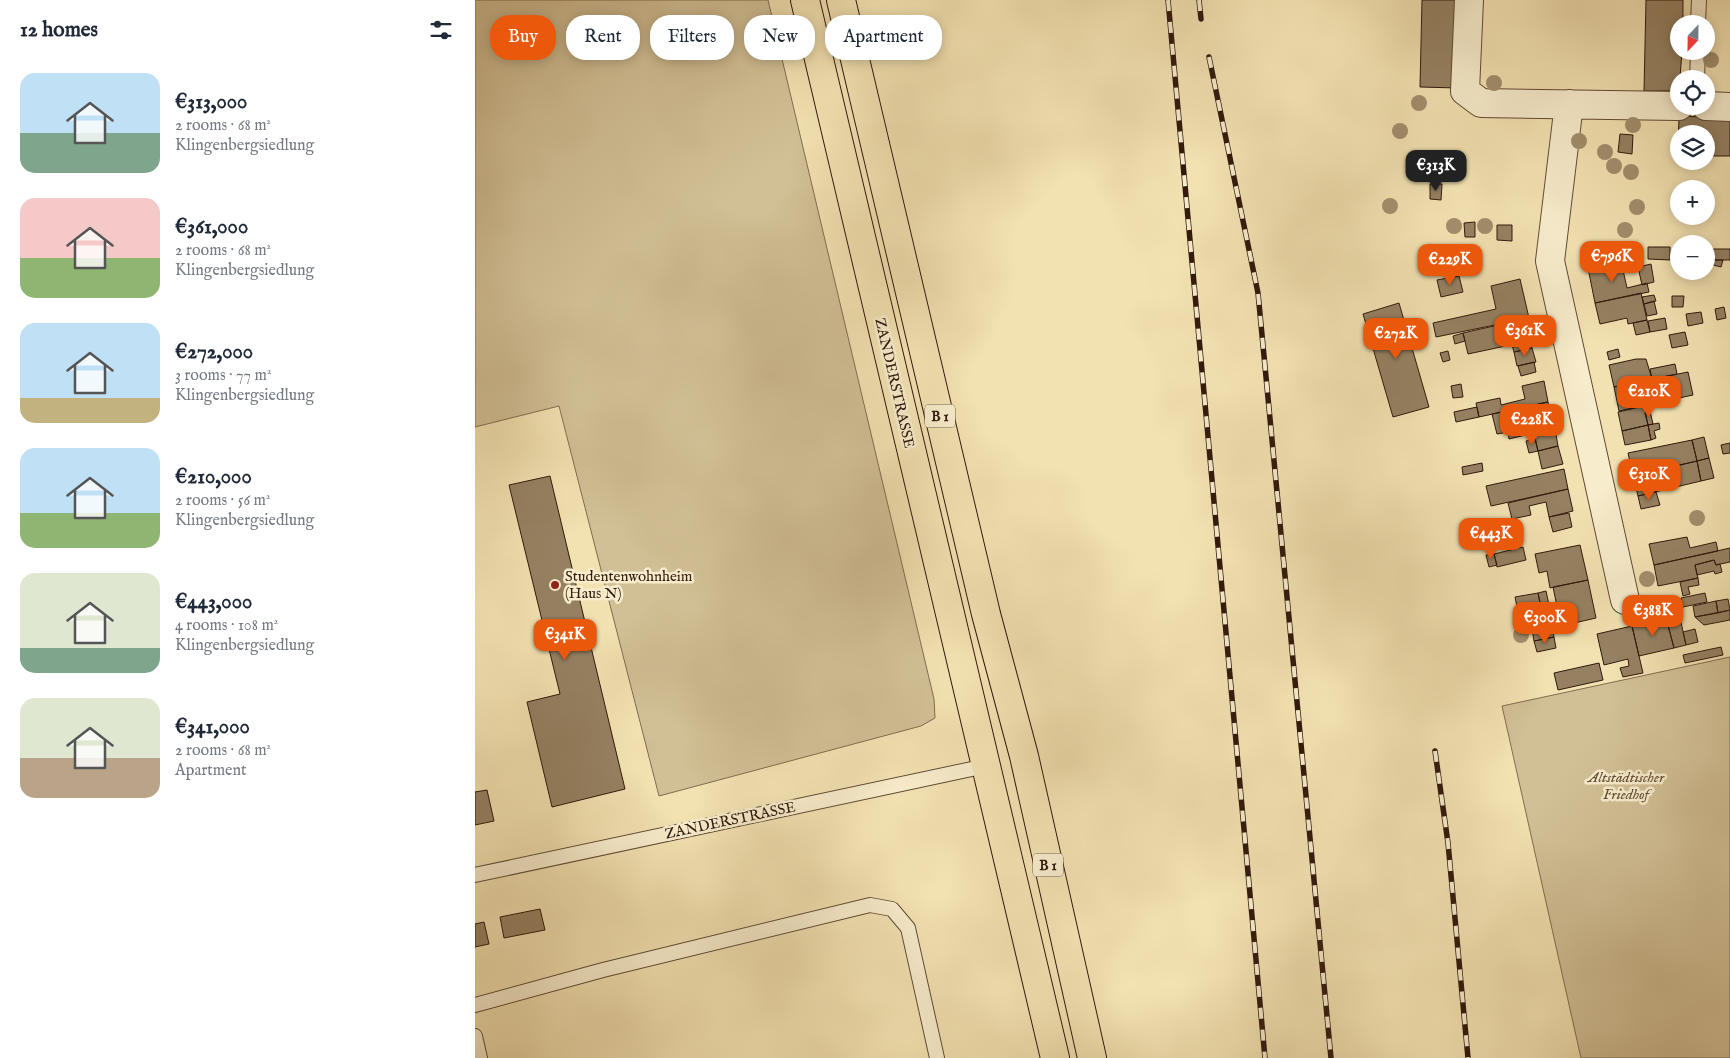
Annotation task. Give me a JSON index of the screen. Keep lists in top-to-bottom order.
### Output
{
  "streets": {
    "main road": ["ZANDERSTRASSE", "B 1"]
  },
  "crossings": [
    ["ZANDERSTRASSE", "B 1"]
  ],
  "parks": ["Altstädtischer Friedhof"],
  "places": ["Studentenwohnheim (Haus N)"],
  "north": "bottom",
  "page": {
    "heading": "12 homes",
    "map_buttons": ["+", "−"],
    "chip": [
      "Buy",
      "Rent",
      "Filters",
      "New",
      "Apartment"
    ],
    "list": [
      {
        "name": "€313,000",
        "note": "2 rooms · 68 m² · Klingenbergsiedlung"
      },
      {
        "name": "€361,000",
        "note": "2 rooms · 68 m² · Klingenbergsiedlung"
      },
      {
        "name": "€272,000",
        "note": "3 rooms · 77 m² · Klingenbergsiedlung"
      },
      {
        "name": "€210,000",
        "note": "2 rooms · 56 m² · Klingenbergsiedlung"
      },
      {
        "name": "€443,000",
        "note": "4 rooms · 108 m² · Klingenbergsiedlung"
      },
      {
        "name": "€341,000",
        "note": "2 rooms · 68 m² · Apartment"
      }
    ],
    "price": [
      "€313K",
      "€796K",
      "€229K",
      "€361K",
      "€272K",
      "€210K",
      "€228K",
      "€310K",
      "€443K",
      "€388K",
      "€300K",
      "€341K"
    ]
  }
}
